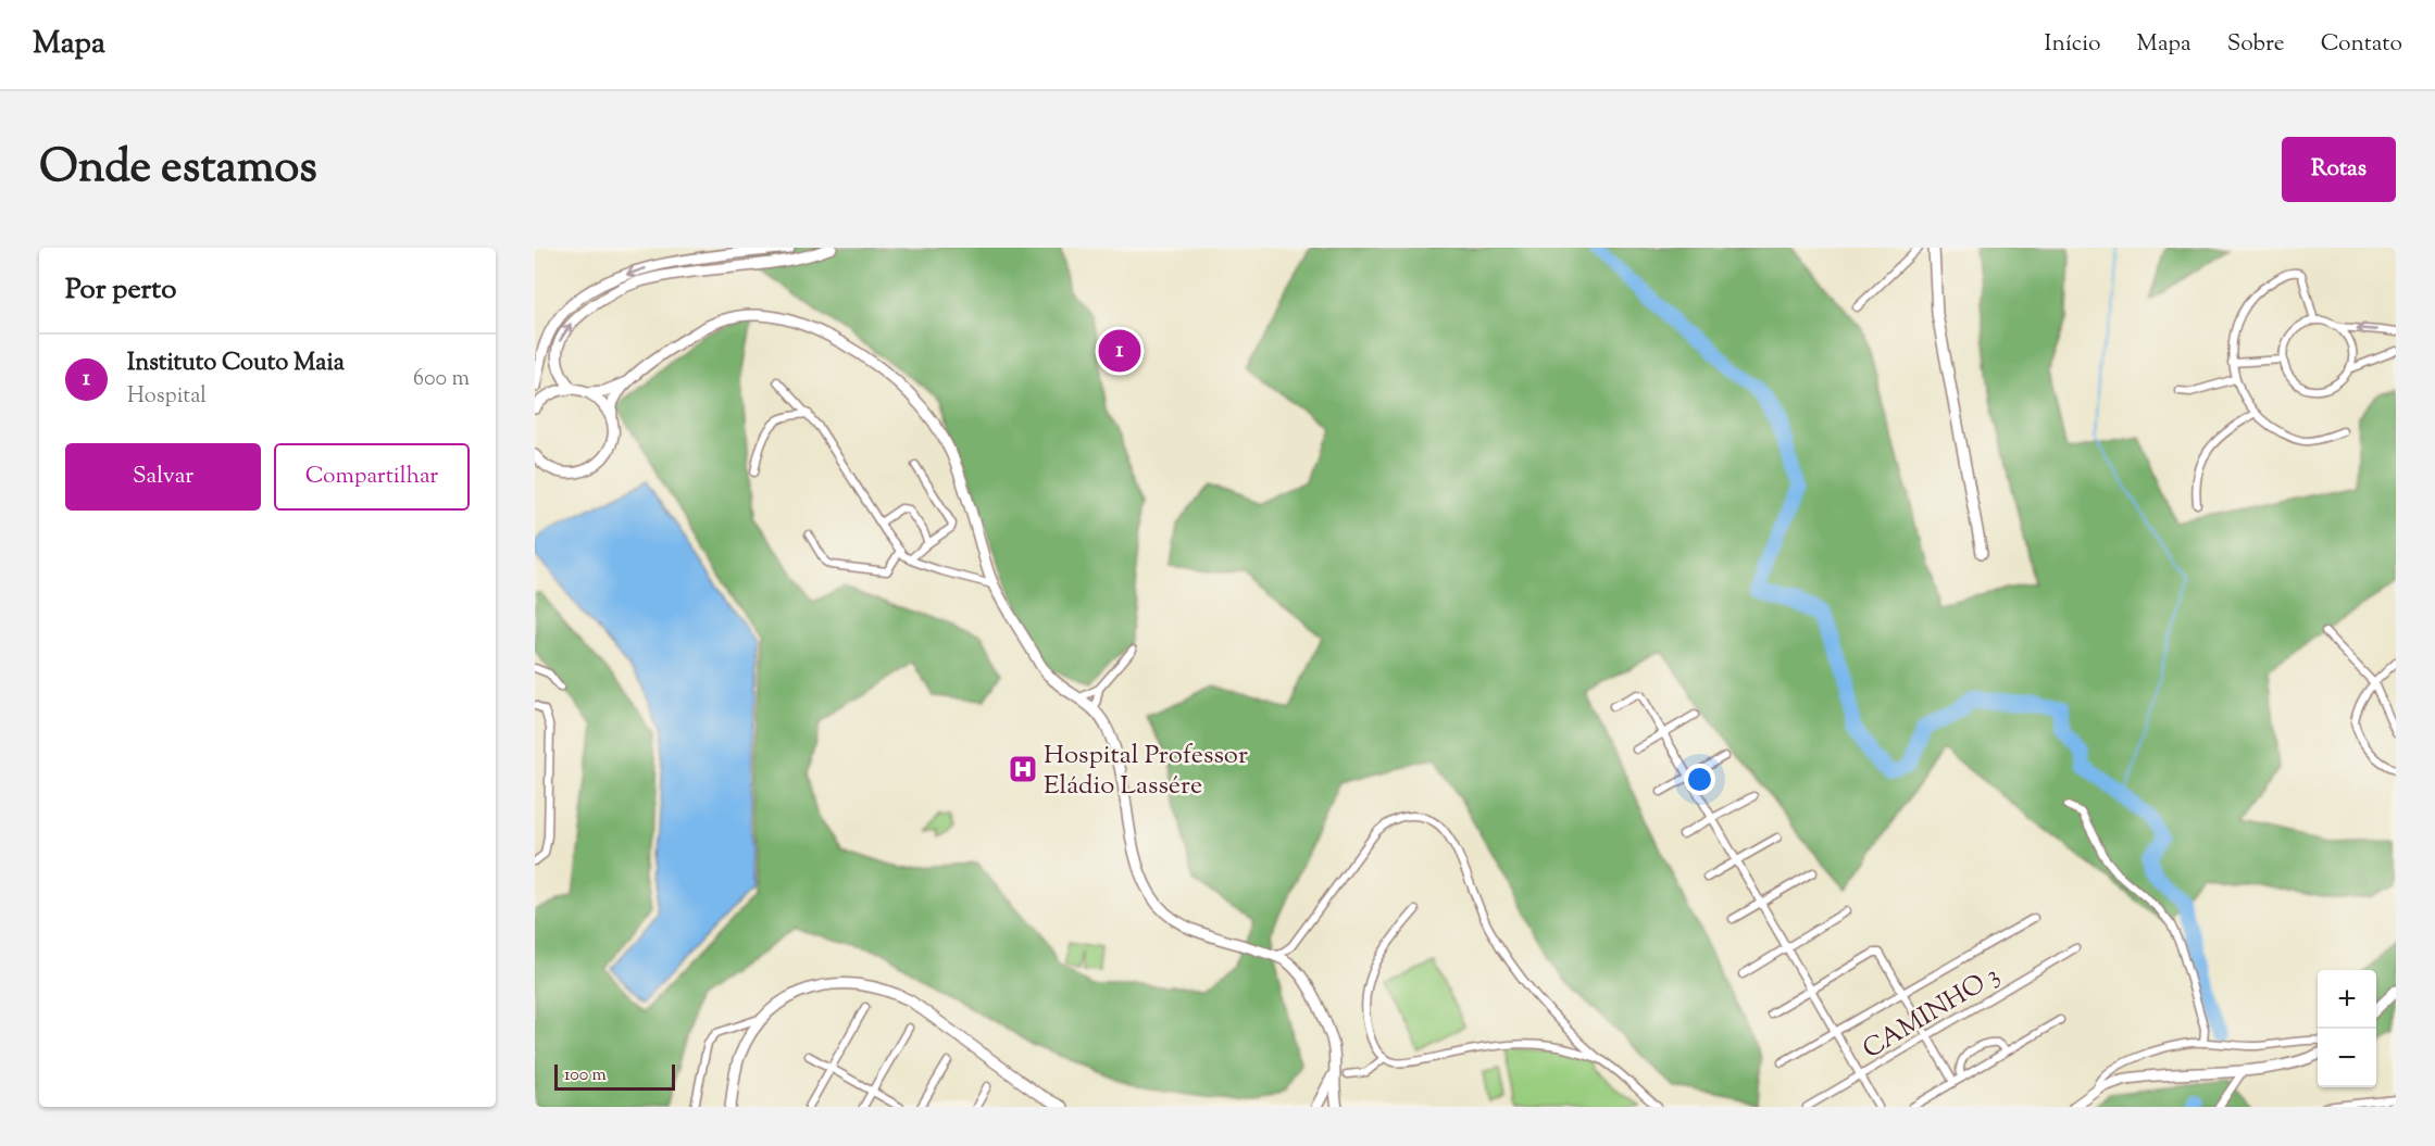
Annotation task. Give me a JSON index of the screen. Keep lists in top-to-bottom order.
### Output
{
  "streets": {
    "street": ["CAMINHO 3"]
  },
  "places": {
    "hospital": ["Hospital Professor Eládio Lassére"]
  },
  "scale_bar": "100 m",
  "page": {
    "header": "Mapa",
    "nav": [
      "Início",
      "Mapa",
      "Sobre",
      "Contato"
    ],
    "title": "Onde estamos",
    "buttons": [
      "Rotas",
      ["Salvar", "Compartilhar"]
    ],
    "heading": "Por perto",
    "pins": "1",
    "list": [
      {
        "mark": "1",
        "name": "Instituto Couto Maia",
        "note": "Hospital",
        "value": "600 m"
      }
    ],
    "map_buttons": ["+", "−"],
    "scale": "100 m"
  }
}
